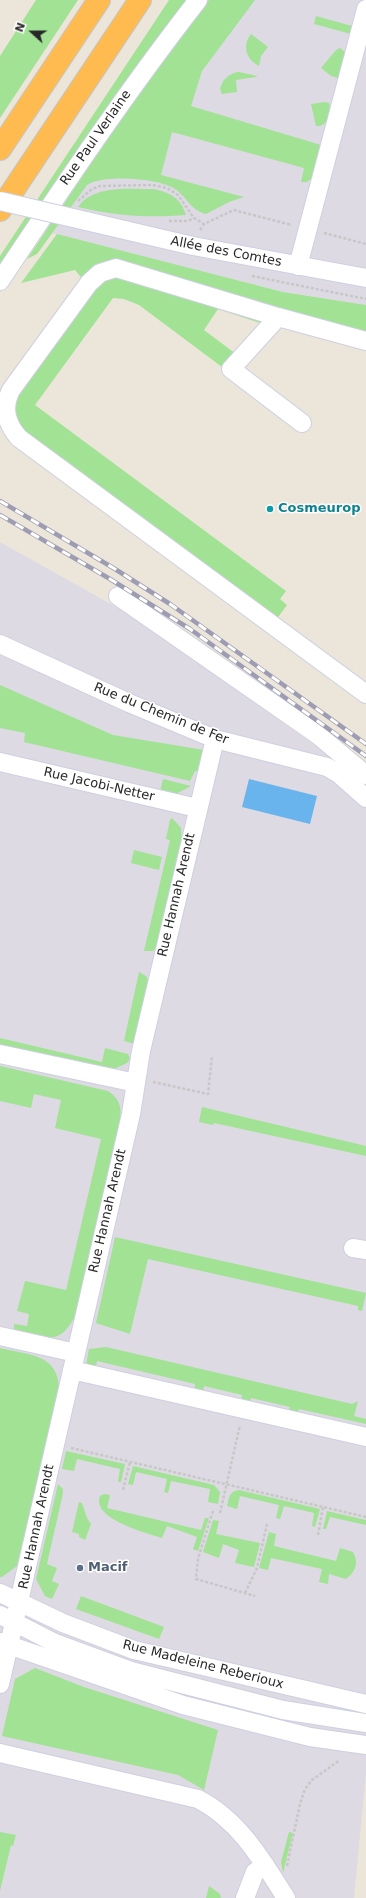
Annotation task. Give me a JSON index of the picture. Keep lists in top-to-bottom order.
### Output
{
  "streets": {
    "street": [
      "Rue Paul Verlaine",
      "Allée des Comtes",
      "Rue du Chemin de Fer",
      "Rue Jacobi-Netter",
      "Rue Hannah Arendt",
      "Rue Madeleine Reberioux"
    ]
  },
  "crossings": [
    ["Rue du Chemin de Fer", "Rue Hannah Arendt"],
    ["Rue Jacobi-Netter", "Rue Hannah Arendt"],
    ["Rue Hannah Arendt", "Rue Madeleine Reberioux"]
  ],
  "places": ["Cosmeurop", "Macif"],
  "north": "left"
}
